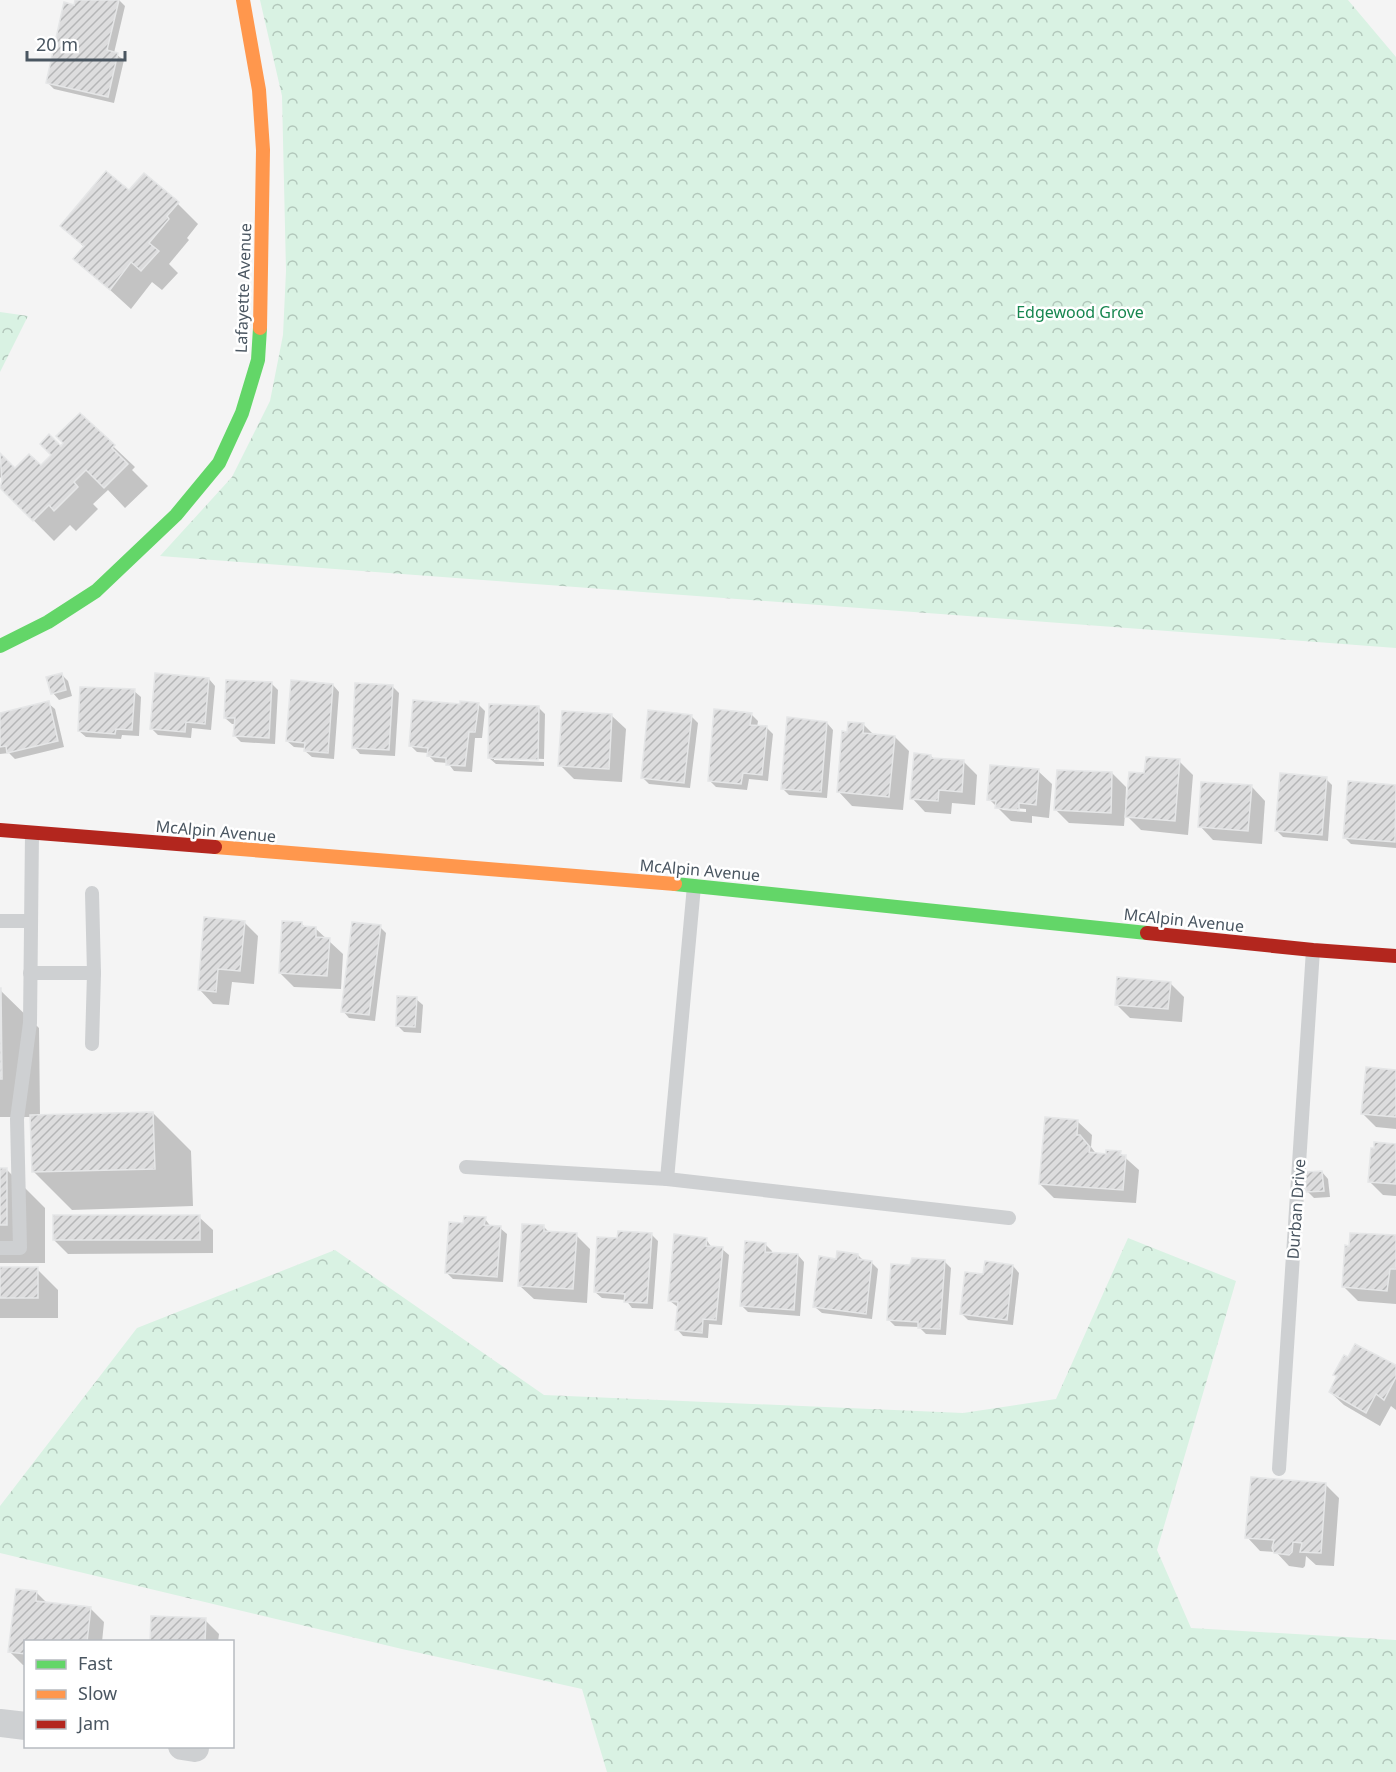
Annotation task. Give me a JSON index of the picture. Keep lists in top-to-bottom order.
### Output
{
  "streets": {
    "street": ["Lafayette Avenue", "McAlpin Avenue"],
    "lane": ["Durban Drive"]
  },
  "crossings": [
    ["McAlpin Avenue", "Durban Drive"]
  ],
  "parks": ["Edgewood Grove"],
  "legend": ["Fast", "Slow", "Jam"],
  "scale_bar": "20 m"
}
